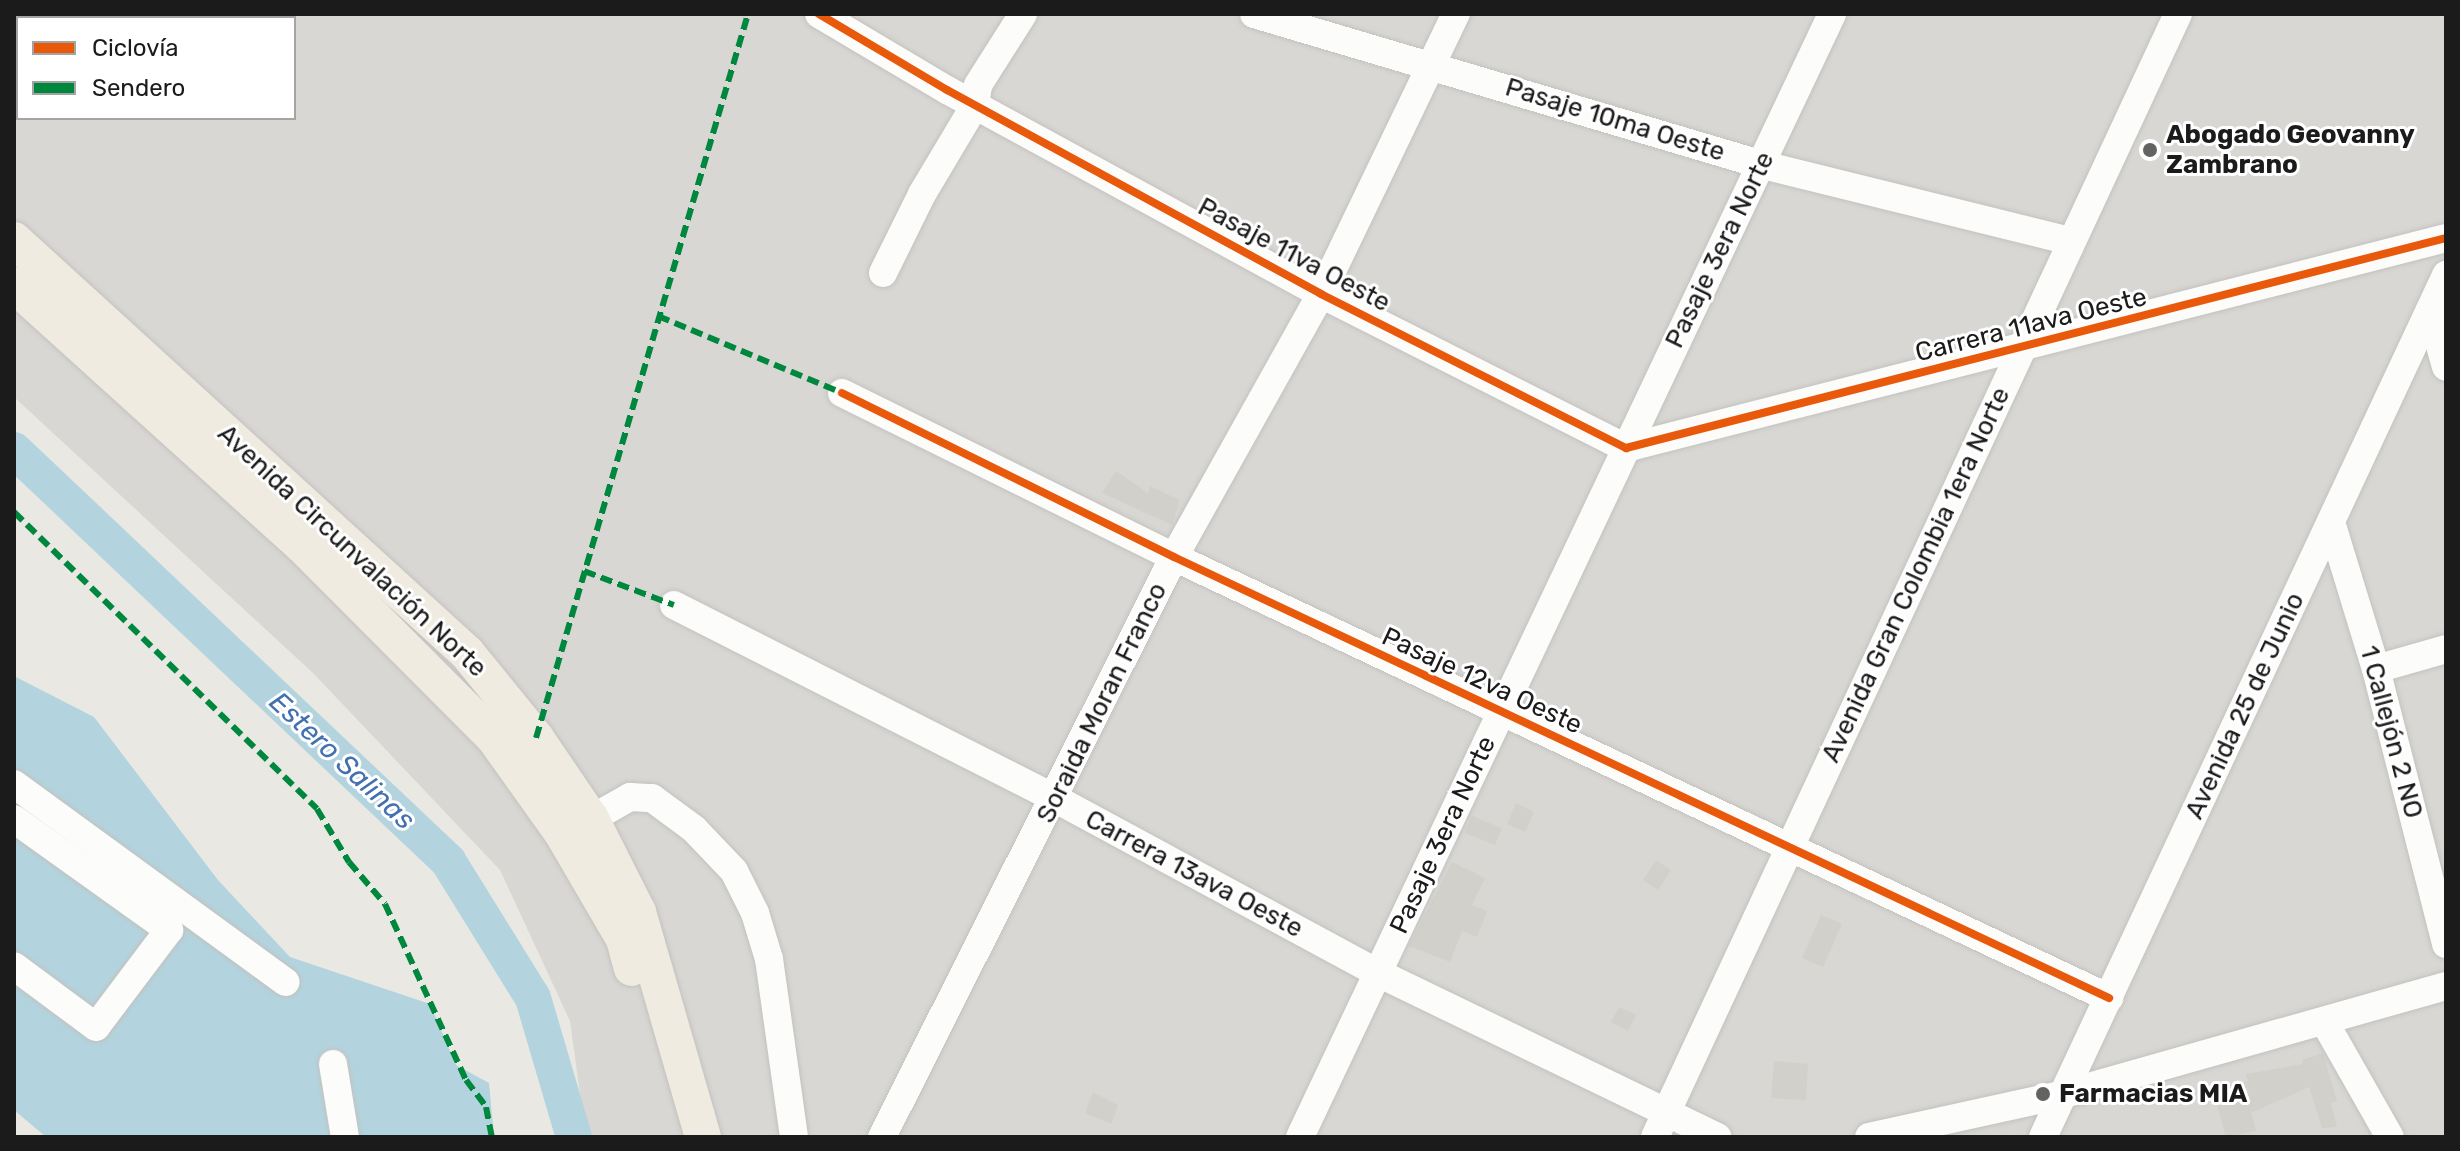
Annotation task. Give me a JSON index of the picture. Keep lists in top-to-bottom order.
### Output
{
  "streets": {
    "main road": ["Avenida Circunvalación Norte"],
    "street": [
      "Pasaje 10ma Oeste",
      "Pasaje 3era Norte",
      "Pasaje 11va Oeste",
      "Carrera 11ava Oeste",
      "Avenida Gran Colombia 1era Norte",
      "Pasaje 12va Oeste",
      "Soraida Moran Franco",
      "Avenida 25 de Junio",
      "1 Callejón 2 NO",
      "Carrera 13ava Oeste"
    ]
  },
  "crossings": [
    ["Pasaje 10ma Oeste", "Pasaje 3era Norte"],
    ["Pasaje 10ma Oeste", "Avenida Gran Colombia 1era Norte"],
    ["Pasaje 10ma Oeste", "Soraida Moran Franco"],
    ["Pasaje 3era Norte", "Pasaje 11va Oeste"],
    ["Pasaje 3era Norte", "Carrera 11ava Oeste"],
    ["Pasaje 3era Norte", "Pasaje 12va Oeste"],
    ["Pasaje 3era Norte", "Carrera 13ava Oeste"],
    ["Pasaje 11va Oeste", "Carrera 11ava Oeste"],
    ["Pasaje 11va Oeste", "Soraida Moran Franco"],
    ["Carrera 11ava Oeste", "Avenida Gran Colombia 1era Norte"],
    ["Avenida Gran Colombia 1era Norte", "Pasaje 12va Oeste"],
    ["Avenida Gran Colombia 1era Norte", "Carrera 13ava Oeste"],
    ["Pasaje 12va Oeste", "Soraida Moran Franco"],
    ["Pasaje 12va Oeste", "Avenida 25 de Junio"],
    ["Soraida Moran Franco", "Carrera 13ava Oeste"],
    ["Avenida 25 de Junio", "1 Callejón 2 NO"]
  ],
  "water": ["Estero Salinas"],
  "places": ["Abogado Geovanny Zambrano", "Farmacias MIA"],
  "legend": ["Ciclovía", "Sendero"]
}
